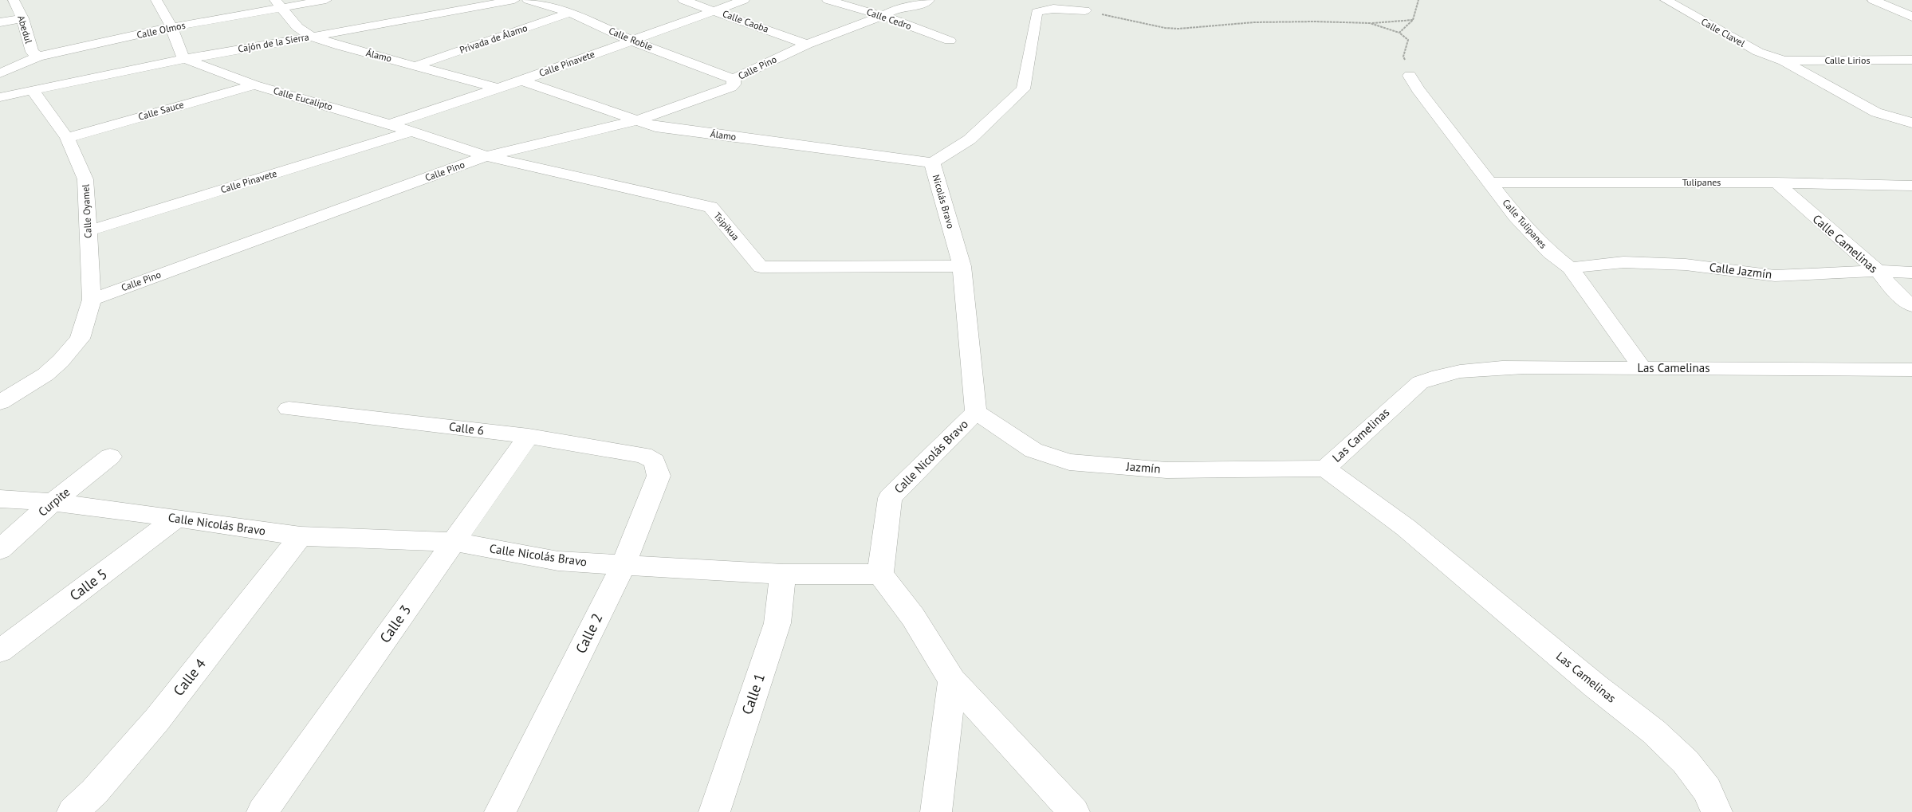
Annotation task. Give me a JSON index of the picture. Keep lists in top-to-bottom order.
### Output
{
  "streets": {
    "street": [
      "Calle Cedro",
      "Calle Caoba",
      "Abedul",
      "Calle Olmos",
      "Calle Clavel",
      "Privada de Álamo",
      "Calle Roble",
      "Cajón de la Sierra",
      "Álamo",
      "Calle Lirios",
      "Calle Pinavete",
      "Calle Pino",
      "Calle Eucalipto",
      "Calle Sauce",
      "Tulipanes",
      "Nicolás Bravo",
      "Calle Oyamel",
      "Calle Tulipanes",
      "Tsipikua",
      "Calle Camelinas",
      "Calle Jazmín",
      "Las Camelinas",
      "Calle 6",
      "Calle Nicolás Bravo",
      "Jazmín",
      "Curpite",
      "Calle 5",
      "Calle 3",
      "Calle 2",
      "Calle 4",
      "Calle 1"
    ]
  },
  "crossings": [
    ["Calle Cedro", "Calle Pino"],
    ["Calle Caoba", "Calle Pinavete"],
    ["Calle Caoba", "Calle Pino"],
    ["Abedul", "Calle Olmos"],
    ["Calle Olmos", "Álamo"],
    ["Calle Clavel", "Calle Lirios"],
    ["Privada de Álamo", "Calle Roble"],
    ["Privada de Álamo", "Álamo"],
    ["Calle Roble", "Calle Pinavete"],
    ["Calle Roble", "Calle Pino"],
    ["Cajón de la Sierra", "Álamo"],
    ["Cajón de la Sierra", "Calle Eucalipto"],
    ["Cajón de la Sierra", "Calle Oyamel"],
    ["Álamo", "Calle Pinavete"],
    ["Álamo", "Calle Pino"],
    ["Álamo", "Nicolás Bravo"],
    ["Calle Pinavete", "Calle Eucalipto"],
    ["Calle Pinavete", "Calle Oyamel"],
    ["Calle Pino", "Calle Eucalipto"],
    ["Calle Pino", "Calle Oyamel"],
    ["Calle Pino", "Tsipikua"],
    ["Calle Eucalipto", "Calle Sauce"],
    ["Calle Eucalipto", "Tsipikua"],
    ["Calle Sauce", "Calle Oyamel"],
    ["Tulipanes", "Calle Tulipanes"],
    ["Tulipanes", "Calle Camelinas"],
    ["Nicolás Bravo", "Tsipikua"],
    ["Nicolás Bravo", "Calle Nicolás Bravo"],
    ["Nicolás Bravo", "Jazmín"],
    ["Calle Tulipanes", "Calle Jazmín"],
    ["Calle Tulipanes", "Las Camelinas"],
    ["Calle Camelinas", "Calle Jazmín"],
    ["Las Camelinas", "Jazmín"],
    ["Calle 6", "Calle 3"],
    ["Calle 6", "Calle 2"],
    ["Calle Nicolás Bravo", "Jazmín"],
    ["Calle Nicolás Bravo", "Curpite"],
    ["Calle Nicolás Bravo", "Calle 5"],
    ["Calle Nicolás Bravo", "Calle 3"],
    ["Calle Nicolás Bravo", "Calle 2"],
    ["Calle Nicolás Bravo", "Calle 4"],
    ["Calle Nicolás Bravo", "Calle 1"]
  ]
}
